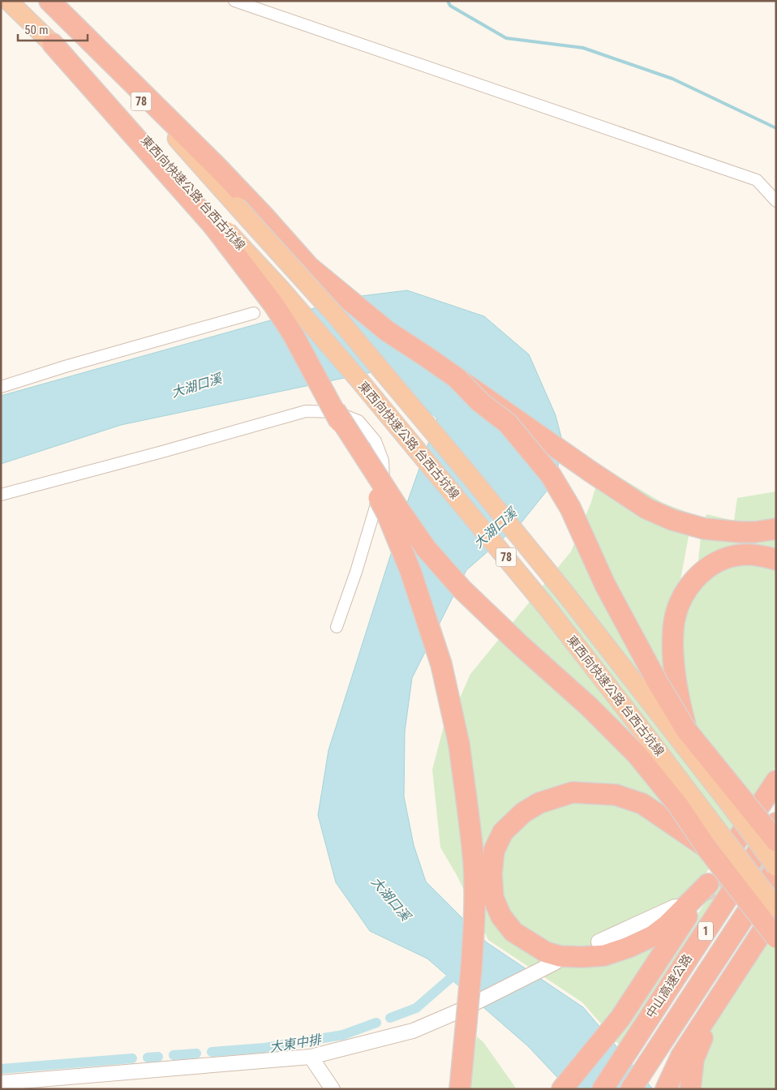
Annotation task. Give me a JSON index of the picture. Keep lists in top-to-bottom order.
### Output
{
  "streets": {
    "highway": [
      "78",
      "東西向快速公路 台西古坑線",
      "1",
      "中山高速公路"
    ]
  },
  "crossings": [
    ["東西向快速公路 台西古坑線", "中山高速公路"]
  ],
  "water": ["大湖口溪", "大東中排"],
  "scale_bar": "50 m"
}
